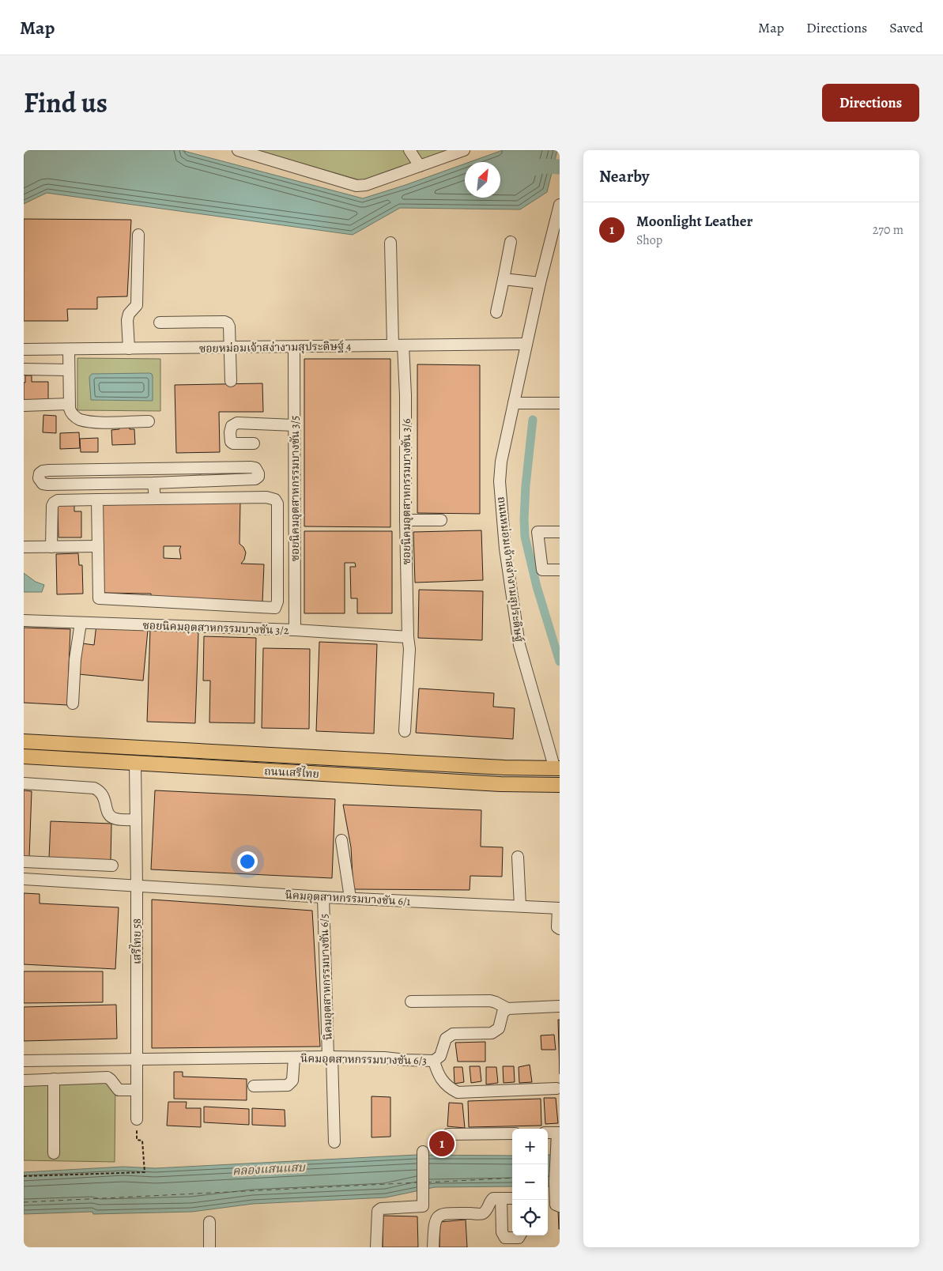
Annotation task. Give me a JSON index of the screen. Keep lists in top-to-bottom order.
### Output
{
  "streets": {
    "main road": ["ถนนเสรีไทย"],
    "street": [
      "ซอยหม่อมเจ้าสง่างามสุประดิษฐ์ 4",
      "ซอยนิคมอุตสาหกรรมบางชัน 3/5",
      "ซอยนิคมอุตสาหกรรมบางชัน 3/6",
      "ถนนหม่อมเจ้าสง่างามสุประดิษฐ์",
      "ซอยนิคมอุตสาหกรรมบางชัน 3/2",
      "นิคมอุตสาหกรรมบางชัน 6/1",
      "เสรีไทย 58",
      "นิคมอุตสาหกรรมบางชัน 6/5",
      "นิคมอุตสาหกรรมบางชัน 6/3"
    ]
  },
  "crossings": [
    ["ซอยหม่อมเจ้าสง่างามสุประดิษฐ์ 4", "ซอยนิคมอุตสาหกรรมบางชัน 3/5"],
    ["ซอยหม่อมเจ้าสง่างามสุประดิษฐ์ 4", "ซอยนิคมอุตสาหกรรมบางชัน 3/6"],
    ["ซอยหม่อมเจ้าสง่างามสุประดิษฐ์ 4", "ถนนหม่อมเจ้าสง่างามสุประดิษฐ์"],
    ["ซอยนิคมอุตสาหกรรมบางชัน 3/5", "ซอยนิคมอุตสาหกรรมบางชัน 3/2"],
    ["ซอยนิคมอุตสาหกรรมบางชัน 3/6", "ซอยนิคมอุตสาหกรรมบางชัน 3/2"],
    ["ถนนหม่อมเจ้าสง่างามสุประดิษฐ์", "ถนนเสรีไทย"],
    ["ถนนเสรีไทย", "เสรีไทย 58"],
    ["นิคมอุตสาหกรรมบางชัน 6/1", "เสรีไทย 58"],
    ["นิคมอุตสาหกรรมบางชัน 6/1", "นิคมอุตสาหกรรมบางชัน 6/5"],
    ["เสรีไทย 58", "นิคมอุตสาหกรรมบางชัน 6/3"],
    ["นิคมอุตสาหกรรมบางชัน 6/5", "นิคมอุตสาหกรรมบางชัน 6/3"]
  ],
  "water": ["คลองแสนแสบ"],
  "north": "top right",
  "page": {
    "header": "Map",
    "nav": ["Map", "Directions", "Saved"],
    "title": "Find us",
    "buttons": "Directions",
    "heading": "Nearby",
    "list": [
      {
        "mark": "1",
        "name": "Moonlight Leather",
        "note": "Shop",
        "value": "270 m"
      }
    ],
    "map_buttons": ["+", "−"],
    "pins": "1"
  }
}
